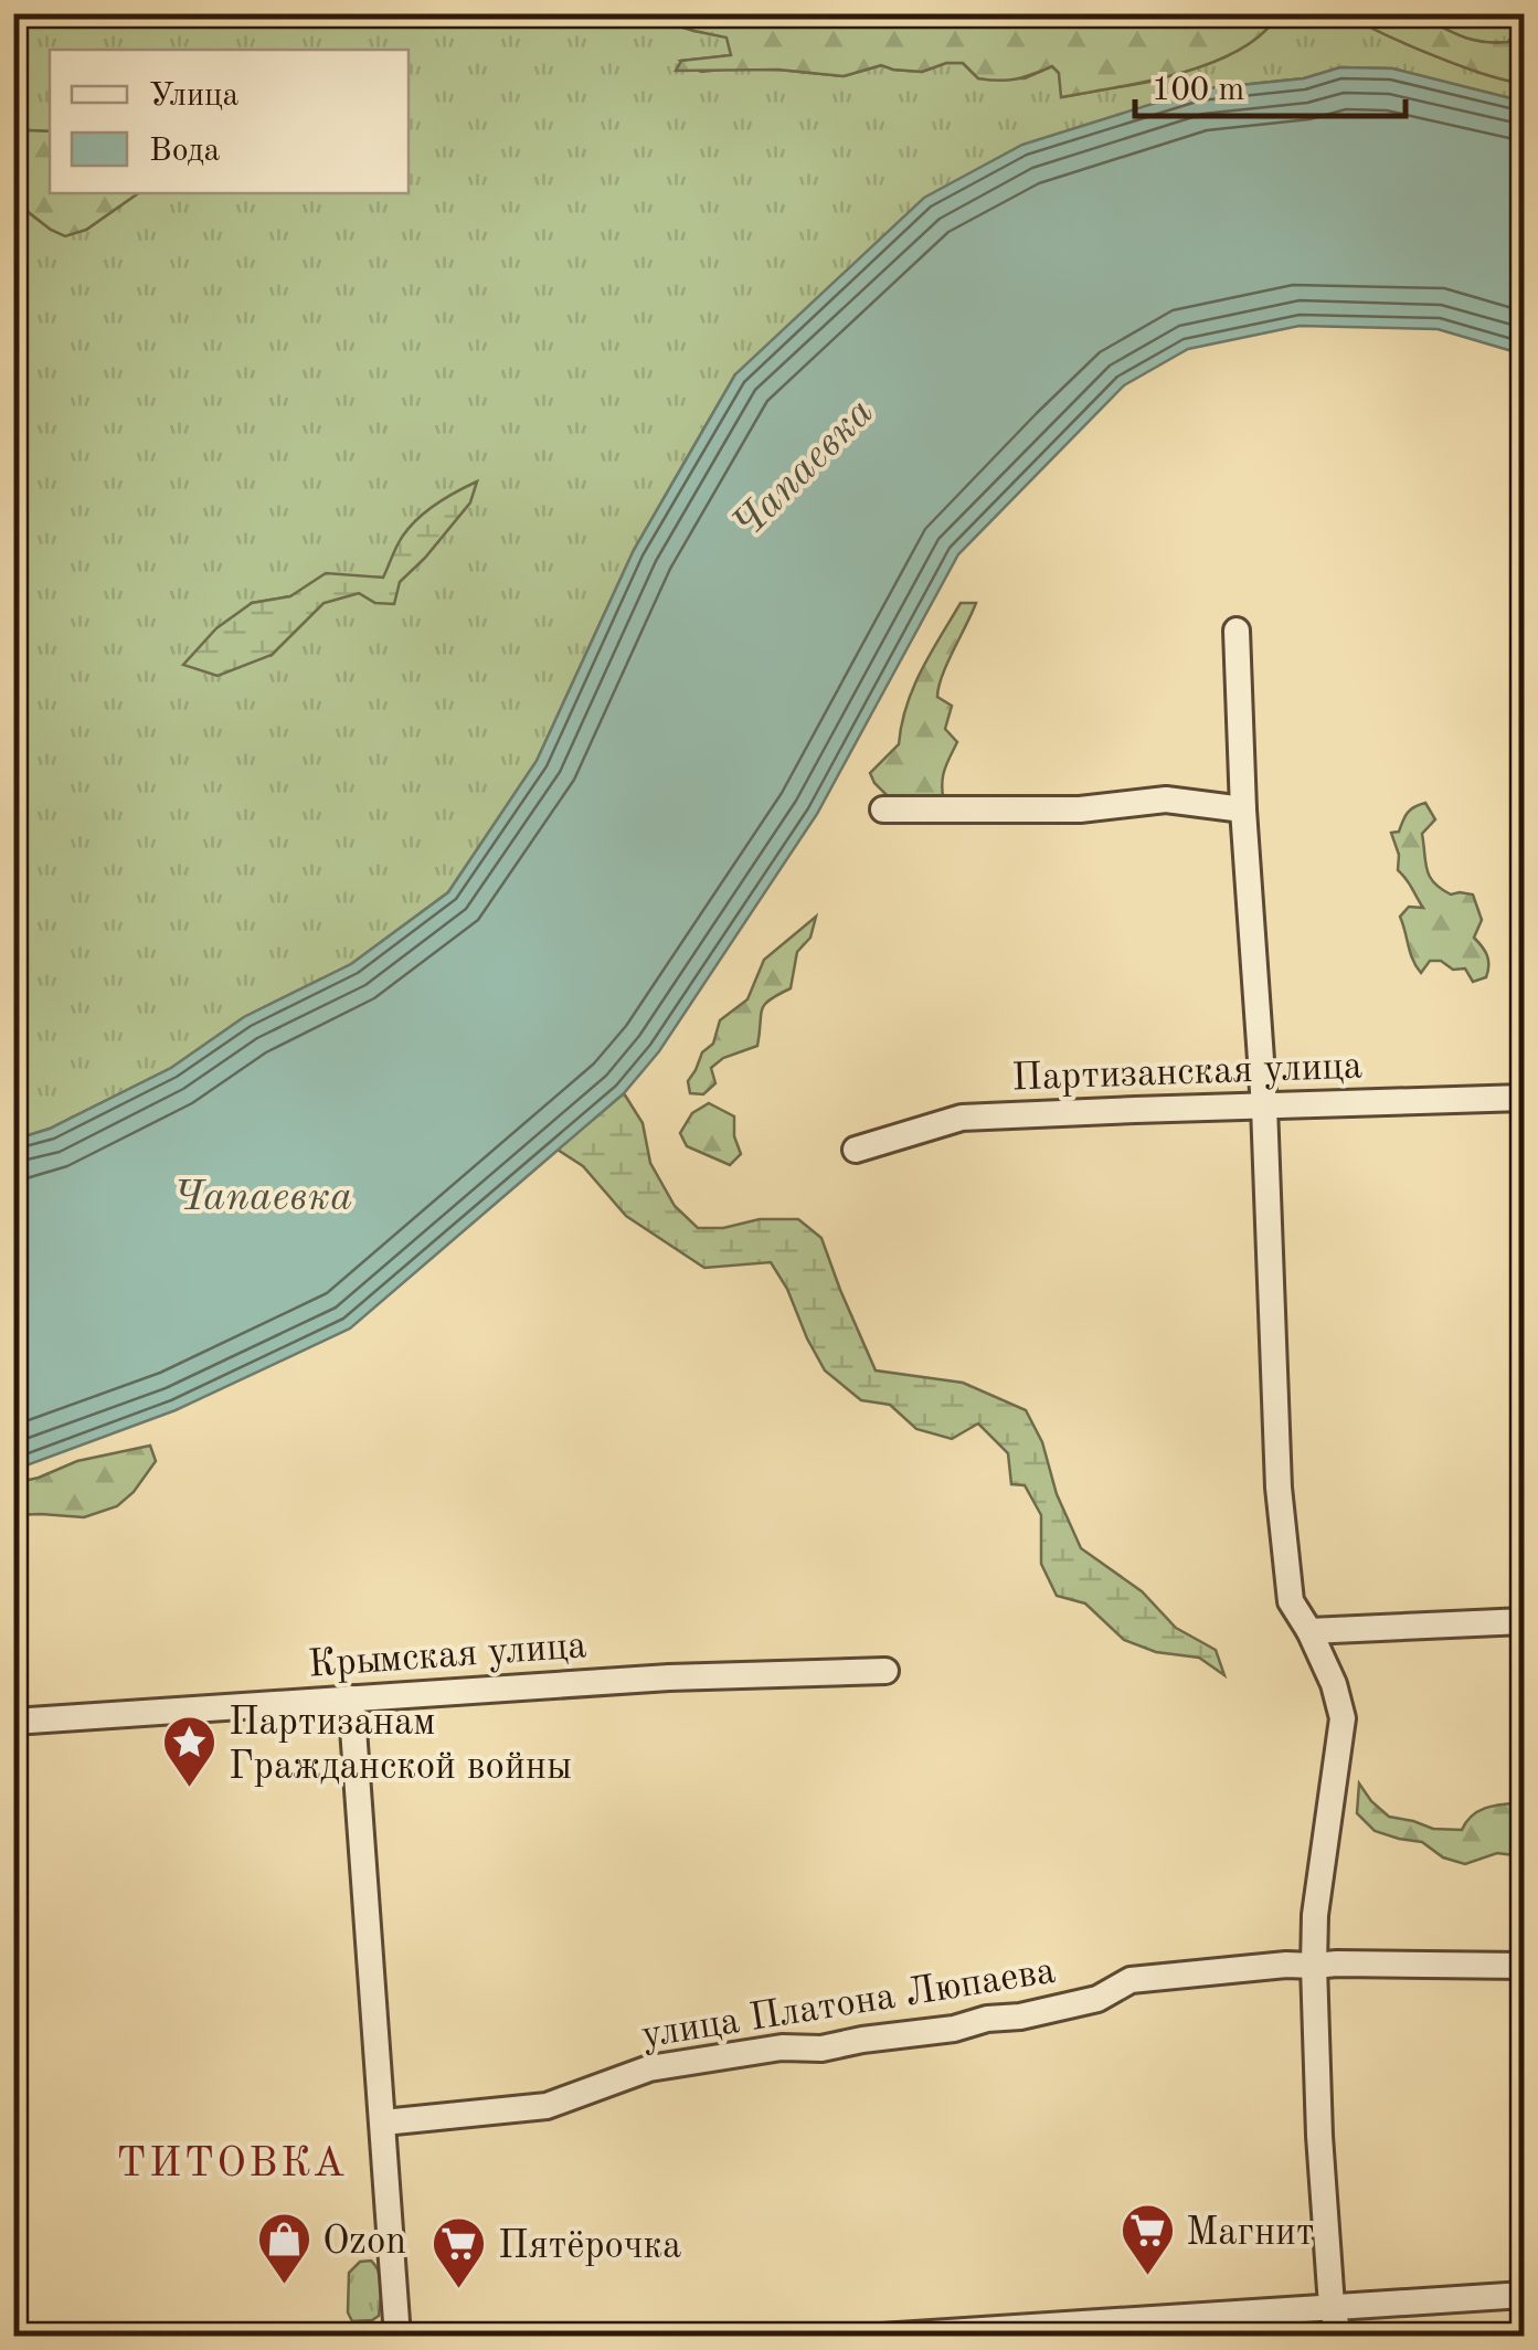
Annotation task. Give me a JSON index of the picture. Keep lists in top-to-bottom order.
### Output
{
  "streets": {
    "street": ["Партизанская улица", "Крымская улица", "улица Платона Люпаева"]
  },
  "districts": ["ТИТОВКА"],
  "water": ["Чапаевка"],
  "places": {
    "place": ["Партизанам Гражданской войны"],
    "supermarket": ["Магнит", "Пятёрочка"],
    "shop": ["Ozon"]
  },
  "legend": ["Улица", "Вода"],
  "scale_bar": "100 m"
}
